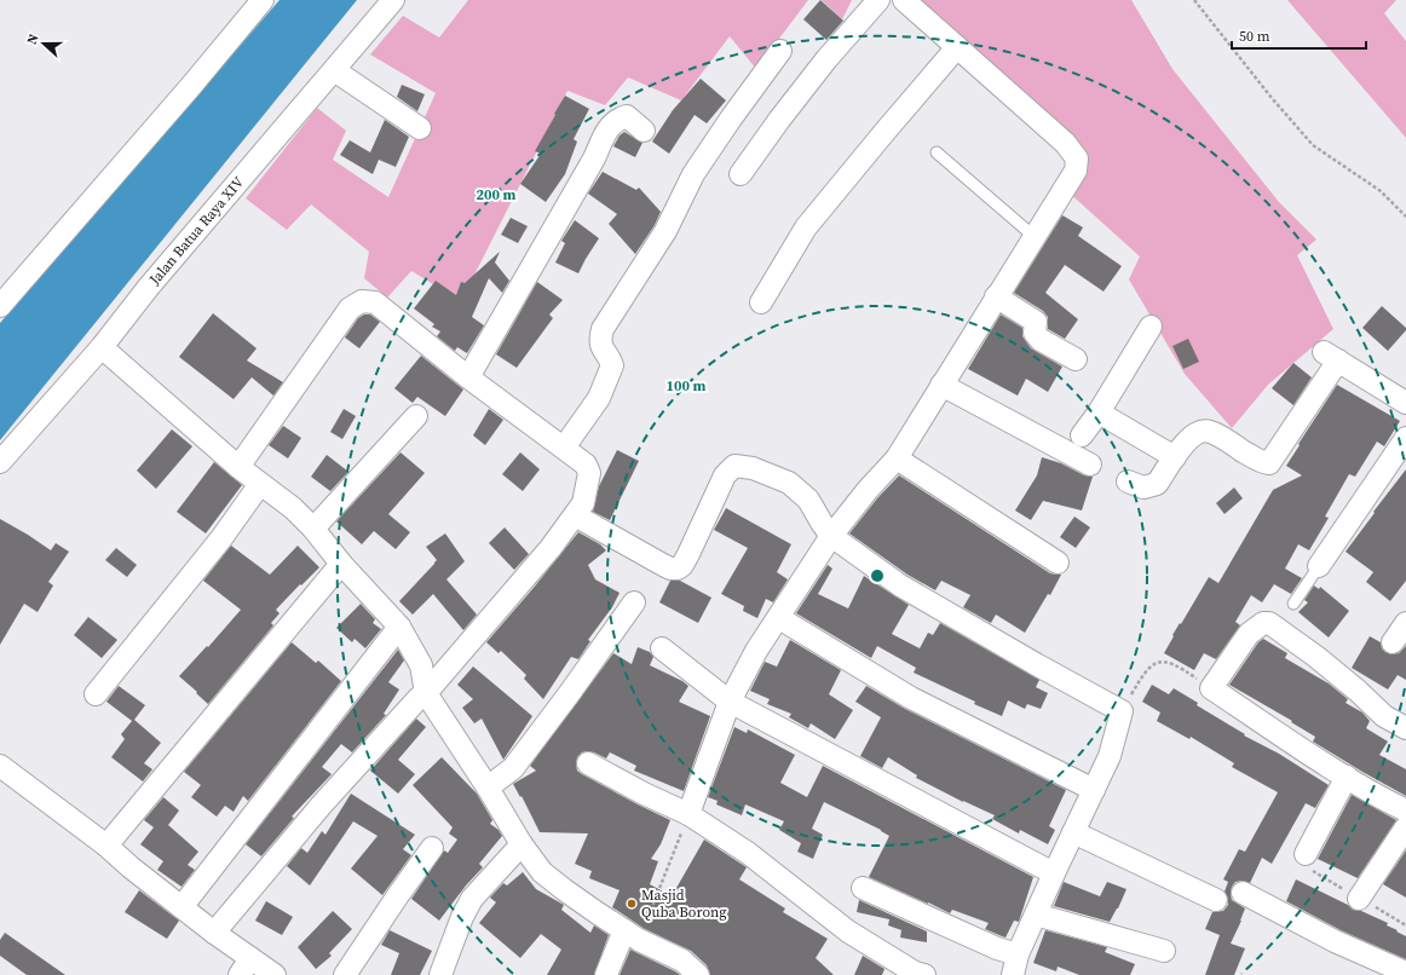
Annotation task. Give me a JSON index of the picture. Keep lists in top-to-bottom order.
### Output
{
  "streets": {
    "street": ["Jalan Batua Raya XIV"]
  },
  "places": ["Masjid Quba Borong"],
  "scale_bar": "50 m",
  "north": "left",
  "rings": ["200 m", "100 m"]
}
